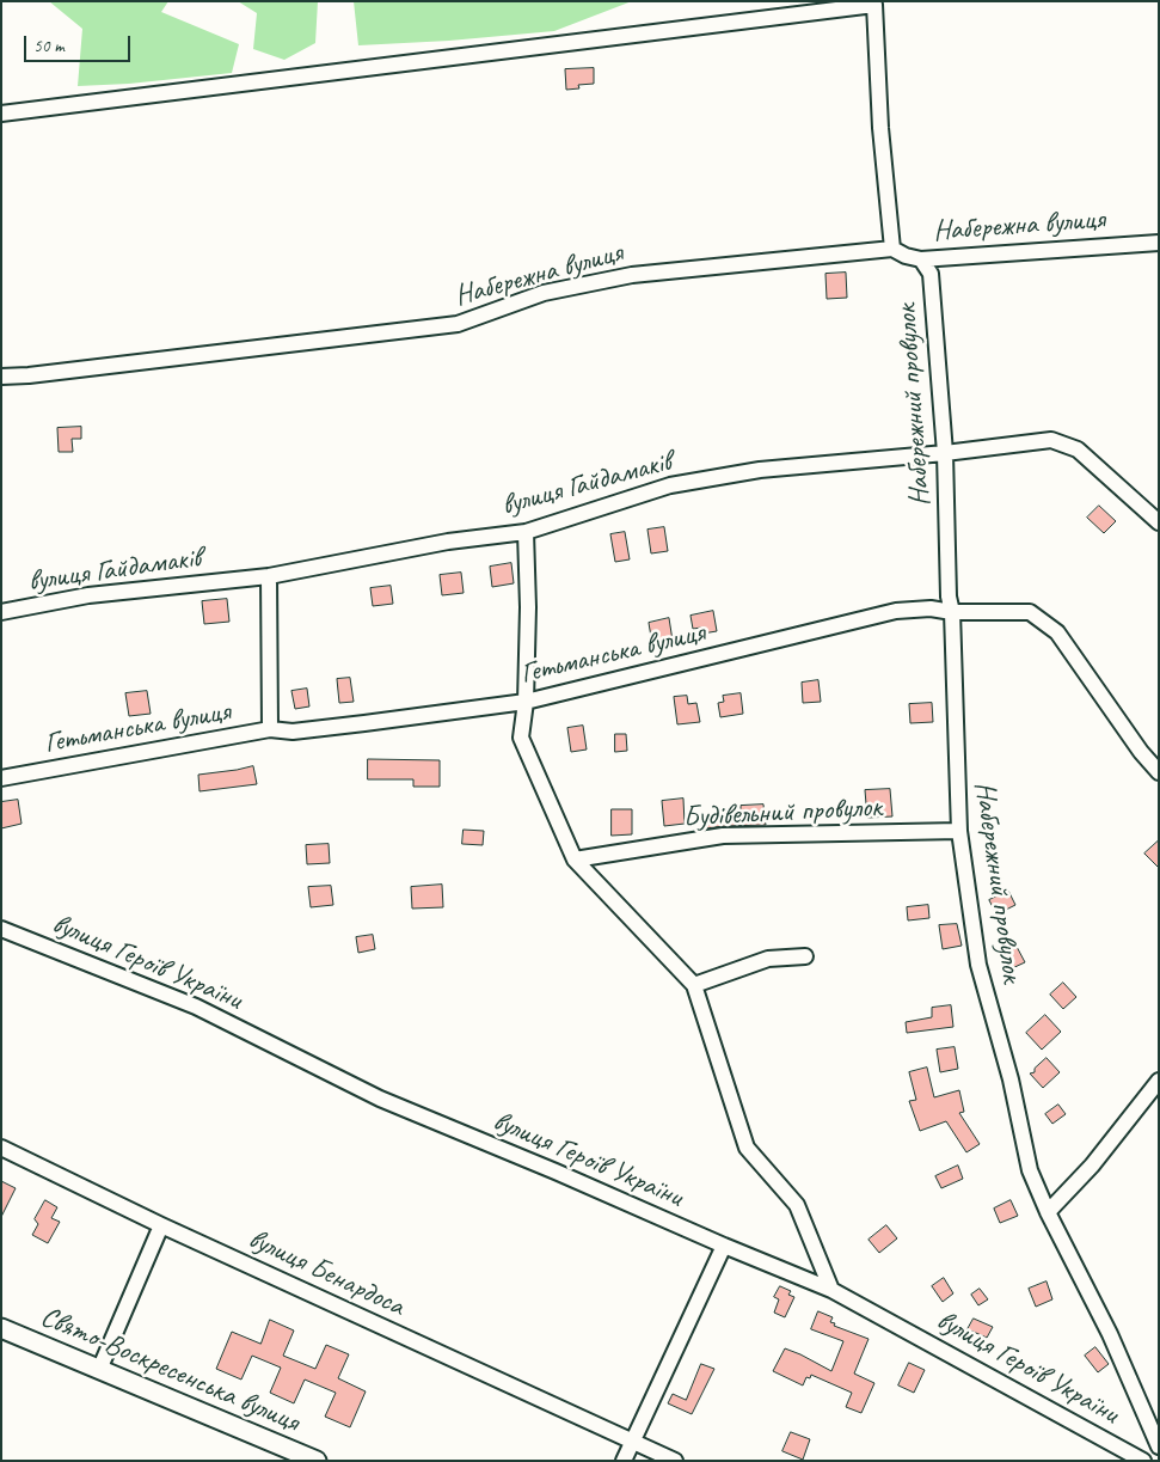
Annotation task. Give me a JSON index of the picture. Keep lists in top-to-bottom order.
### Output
{
  "streets": {
    "street": [
      "Набережна вулиця",
      "Набережний провулок",
      "вулиця Гайдамаків",
      "Гетьманська вулиця",
      "Будівельний провулок",
      "вулиця Героїв України",
      "вулиця Бенардоса",
      "Свято-Воскресенська вулиця"
    ]
  },
  "crossings": [
    ["Набережна вулиця", "Набережний провулок"],
    ["Набережний провулок", "вулиця Гайдамаків"],
    ["Набережний провулок", "Гетьманська вулиця"],
    ["Набережний провулок", "Будівельний провулок"]
  ],
  "scale_bar": "50 m"
}
